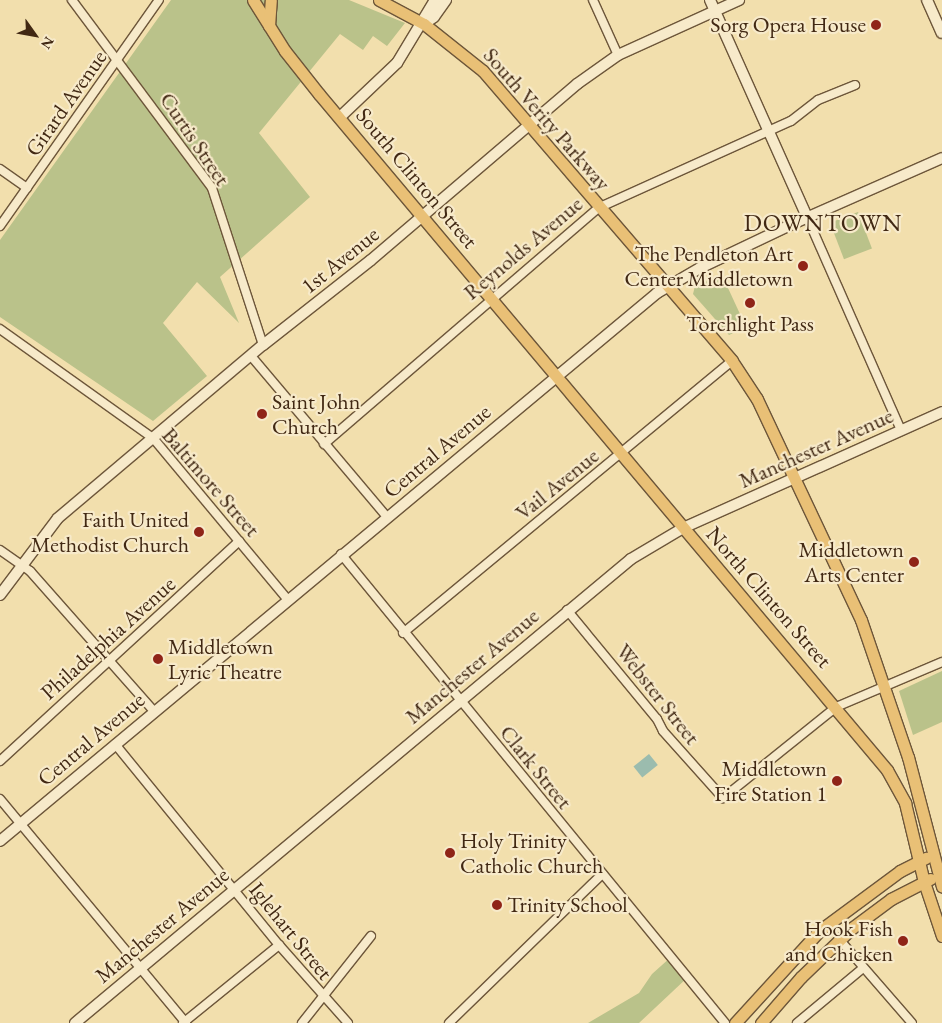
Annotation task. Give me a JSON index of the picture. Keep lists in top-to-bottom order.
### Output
{
  "streets": {
    "main road": ["South Verity Parkway", "South Clinton Street", "North Clinton Street"],
    "street": [
      "Girard Avenue",
      "Curtis Street",
      "Reynolds Avenue",
      "1st Avenue",
      "Manchester Avenue",
      "Central Avenue",
      "Baltimore Street",
      "Vail Avenue",
      "Philadelphia Avenue",
      "Webster Street",
      "Clark Street",
      "Iglehart Street"
    ]
  },
  "crossings": [
    ["Girard Avenue", "Curtis Street"],
    ["South Verity Parkway", "Reynolds Avenue"],
    ["South Verity Parkway", "1st Avenue"],
    ["South Verity Parkway", "Manchester Avenue"],
    ["South Verity Parkway", "Central Avenue"],
    ["South Verity Parkway", "Vail Avenue"],
    ["Curtis Street", "1st Avenue"],
    ["South Clinton Street", "Reynolds Avenue"],
    ["South Clinton Street", "1st Avenue"],
    ["South Clinton Street", "Central Avenue"],
    ["South Clinton Street", "North Clinton Street"],
    ["1st Avenue", "Baltimore Street"],
    ["Manchester Avenue", "North Clinton Street"],
    ["Manchester Avenue", "Webster Street"],
    ["Manchester Avenue", "Clark Street"],
    ["Manchester Avenue", "Iglehart Street"],
    ["Central Avenue", "Baltimore Street"],
    ["Central Avenue", "North Clinton Street"],
    ["Central Avenue", "Clark Street"],
    ["Central Avenue", "Iglehart Street"],
    ["Baltimore Street", "Philadelphia Avenue"],
    ["Vail Avenue", "North Clinton Street"],
    ["Vail Avenue", "Clark Street"],
    ["North Clinton Street", "Webster Street"]
  ],
  "districts": ["DOWNTOWN"],
  "places": [
    "Sorg Opera House",
    "The Pendleton Art Center Middletown",
    "Torchlight Pass",
    "Saint John Church",
    "Faith United Methodist Church",
    "Middletown Arts Center",
    "Middletown Lyric Theatre",
    "Middletown Fire Station 1",
    "Holy Trinity Catholic Church",
    "Trinity School",
    "Hook Fish and Chicken"
  ],
  "north": "bottom right"
}
